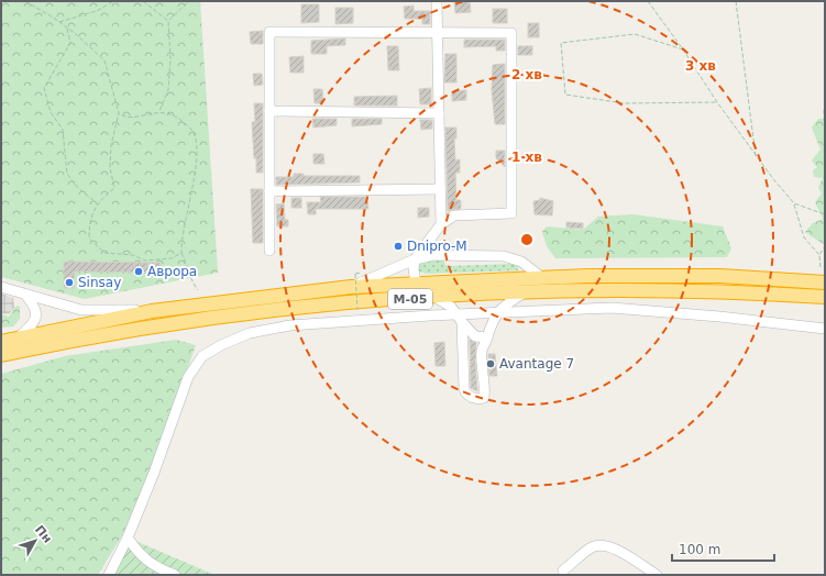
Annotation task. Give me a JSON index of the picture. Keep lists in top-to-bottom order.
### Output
{
  "streets": {
    "highway": ["М-05"]
  },
  "places": [
    "Dnipro-M",
    "Аврора",
    "Sinsay",
    "Avantage 7"
  ],
  "scale_bar": "100 m",
  "north": "top right",
  "rings": ["3 хв", "2 хв", "1 хв"]
}
